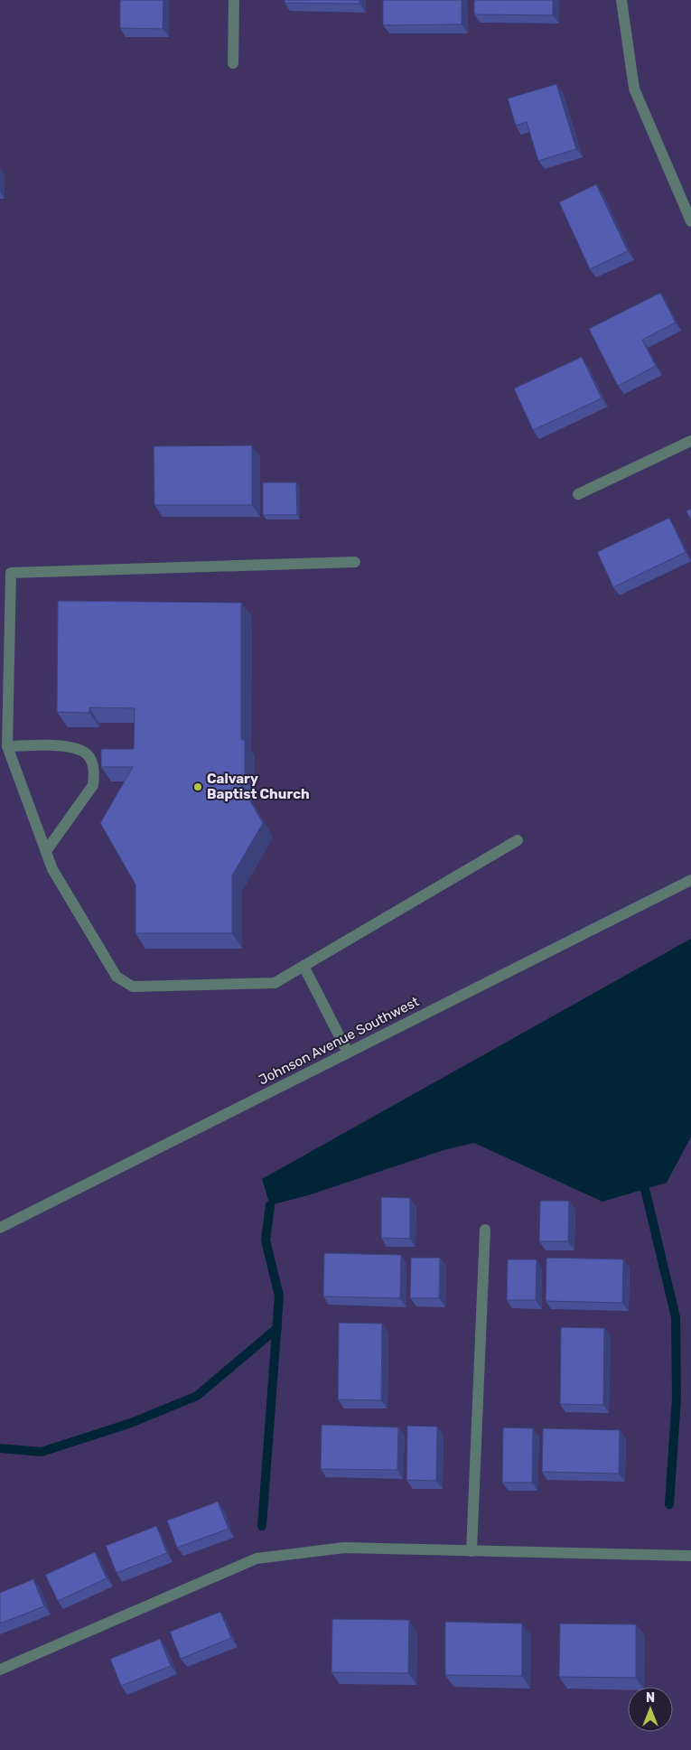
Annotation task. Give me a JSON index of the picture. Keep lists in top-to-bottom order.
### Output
{
  "streets": {
    "street": ["Johnson Avenue Southwest"]
  },
  "places": ["Calvary Baptist Church"],
  "north": "top"
}
